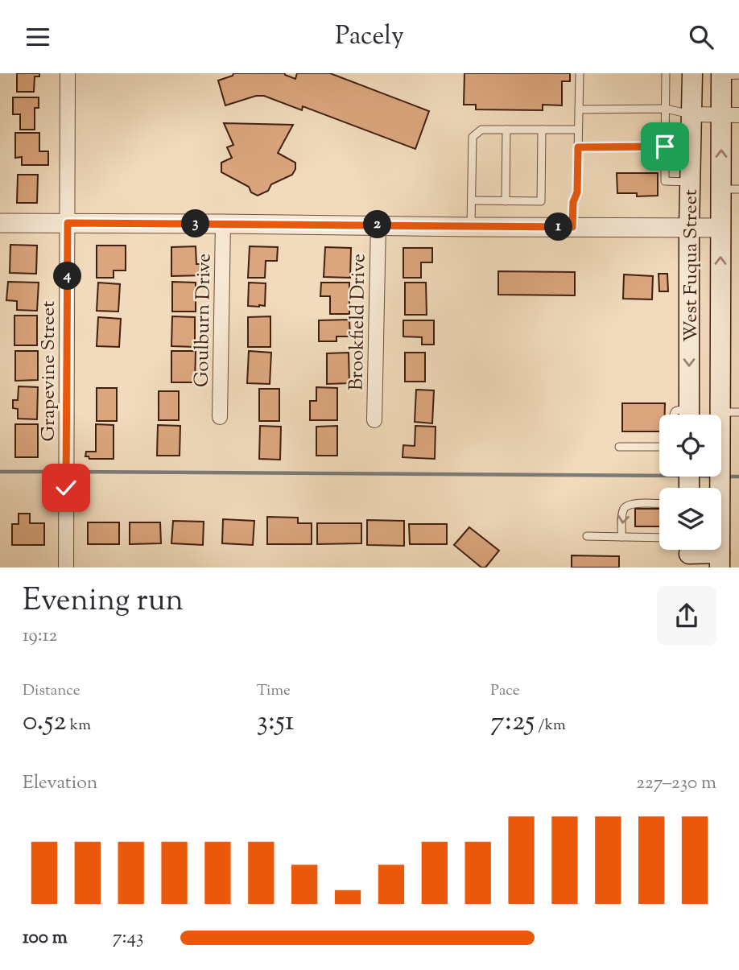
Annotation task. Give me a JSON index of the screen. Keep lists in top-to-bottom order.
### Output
{
  "streets": {
    "main road": ["West Fuqua Street"],
    "street": ["Goulburn Drive", "Brookfield Drive", "Grapevine Street"]
  },
  "page": {
    "header": "Pacely",
    "pins": [
      "3",
      "2",
      "1",
      "4"
    ],
    "heading": ["Evening run", "19:12"],
    "stats": [
      ["Distance", "0.52 km"],
      ["Time", "3:51"],
      ["Pace", "7:25 /km"]
    ],
    "chart": ["Elevation", "227–230 m"],
    "list": [
      {
        "name": "100 m",
        "note": "7:43"
      }
    ]
  }
}
